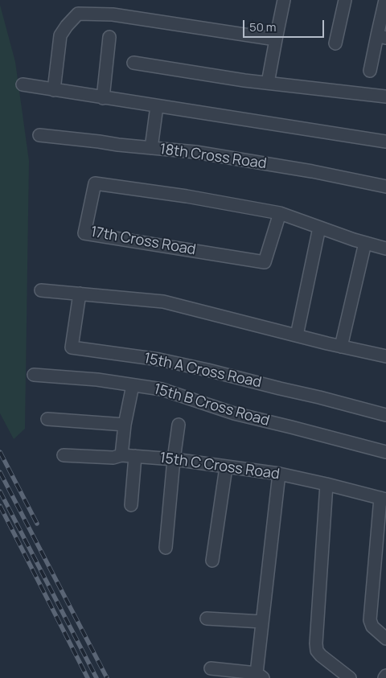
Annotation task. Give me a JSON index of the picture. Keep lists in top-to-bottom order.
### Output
{
  "streets": {
    "street": [
      "18th Cross Road",
      "17th Cross Road",
      "15th A Cross Road",
      "15th B Cross Road",
      "15th C Cross Road"
    ]
  },
  "scale_bar": "50 m"
}
